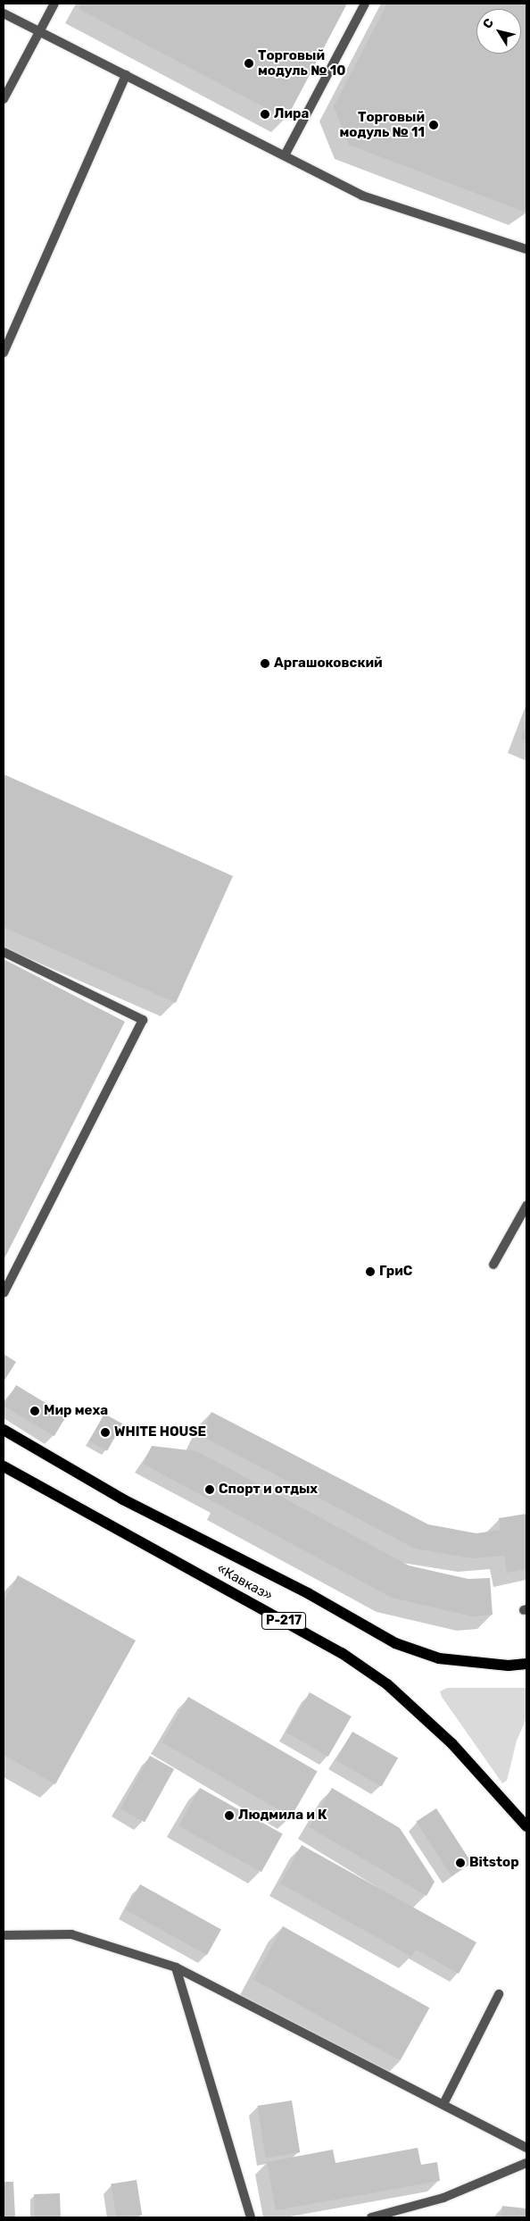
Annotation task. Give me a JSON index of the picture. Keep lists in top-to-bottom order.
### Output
{
  "streets": {
    "main road": ["«Кавказ»", "Р-217"]
  },
  "places": [
    "Торговый модуль № 10",
    "Лира",
    "Торговый модуль № 11",
    "Аргашоковский",
    "ГриС",
    "Мир меха",
    "WHITE HOUSE",
    "Спорт и отдых",
    "Людмила и К",
    "Bitstop"
  ],
  "north": "top left"
}
